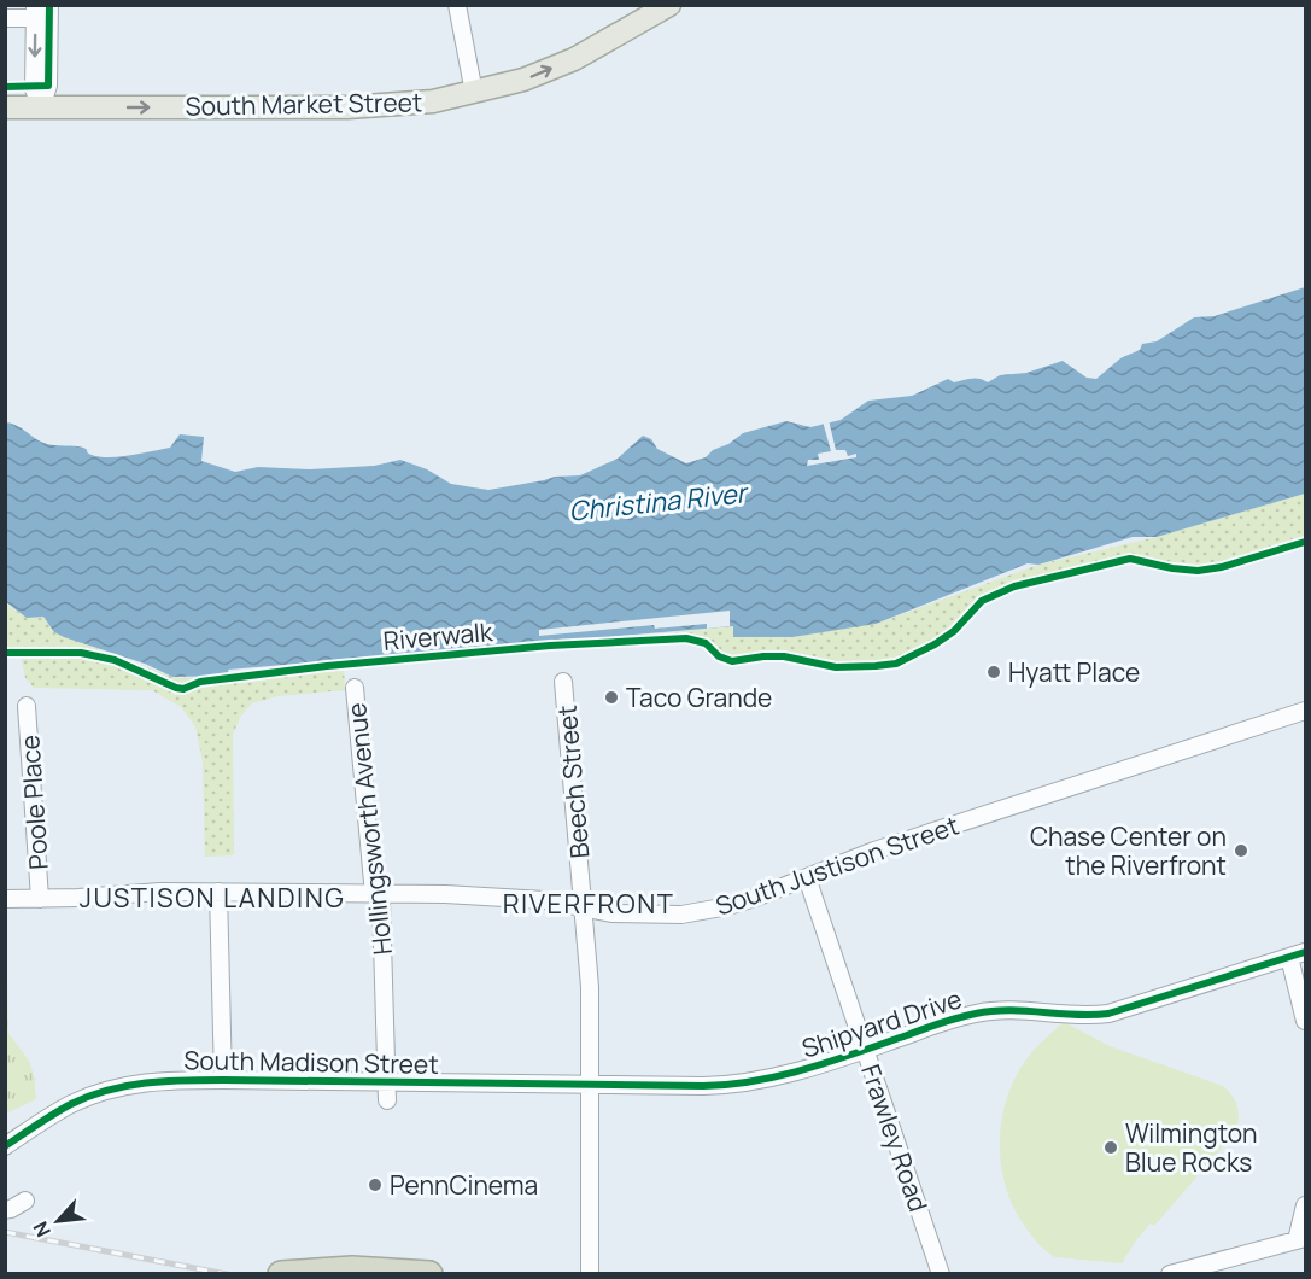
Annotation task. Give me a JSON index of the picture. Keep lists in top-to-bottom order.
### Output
{
  "streets": {
    "main road": ["South Market Street"],
    "street": [
      "Beech Street",
      "Poole Place",
      "Hollingsworth Avenue",
      "South Justison Street",
      "Shipyard Drive",
      "South Madison Street",
      "Frawley Road"
    ],
    "cycle path": ["Riverwalk"]
  },
  "crossings": [
    ["Beech Street", "South Justison Street"],
    ["Beech Street", "Shipyard Drive"],
    ["Beech Street", "South Madison Street"],
    ["Poole Place", "South Justison Street"],
    ["Hollingsworth Avenue", "South Justison Street"],
    ["Hollingsworth Avenue", "South Madison Street"],
    ["South Justison Street", "Frawley Road"],
    ["Shipyard Drive", "South Madison Street"],
    ["Shipyard Drive", "Frawley Road"]
  ],
  "one_way": ["South Market Street"],
  "districts": ["JUSTISON LANDING", "RIVERFRONT"],
  "water": ["Christina River"],
  "places": [
    "Hyatt Place",
    "Taco Grande",
    "Chase Center on the Riverfront",
    "Wilmington Blue Rocks",
    "PennCinema"
  ],
  "north": "bottom left"
}
